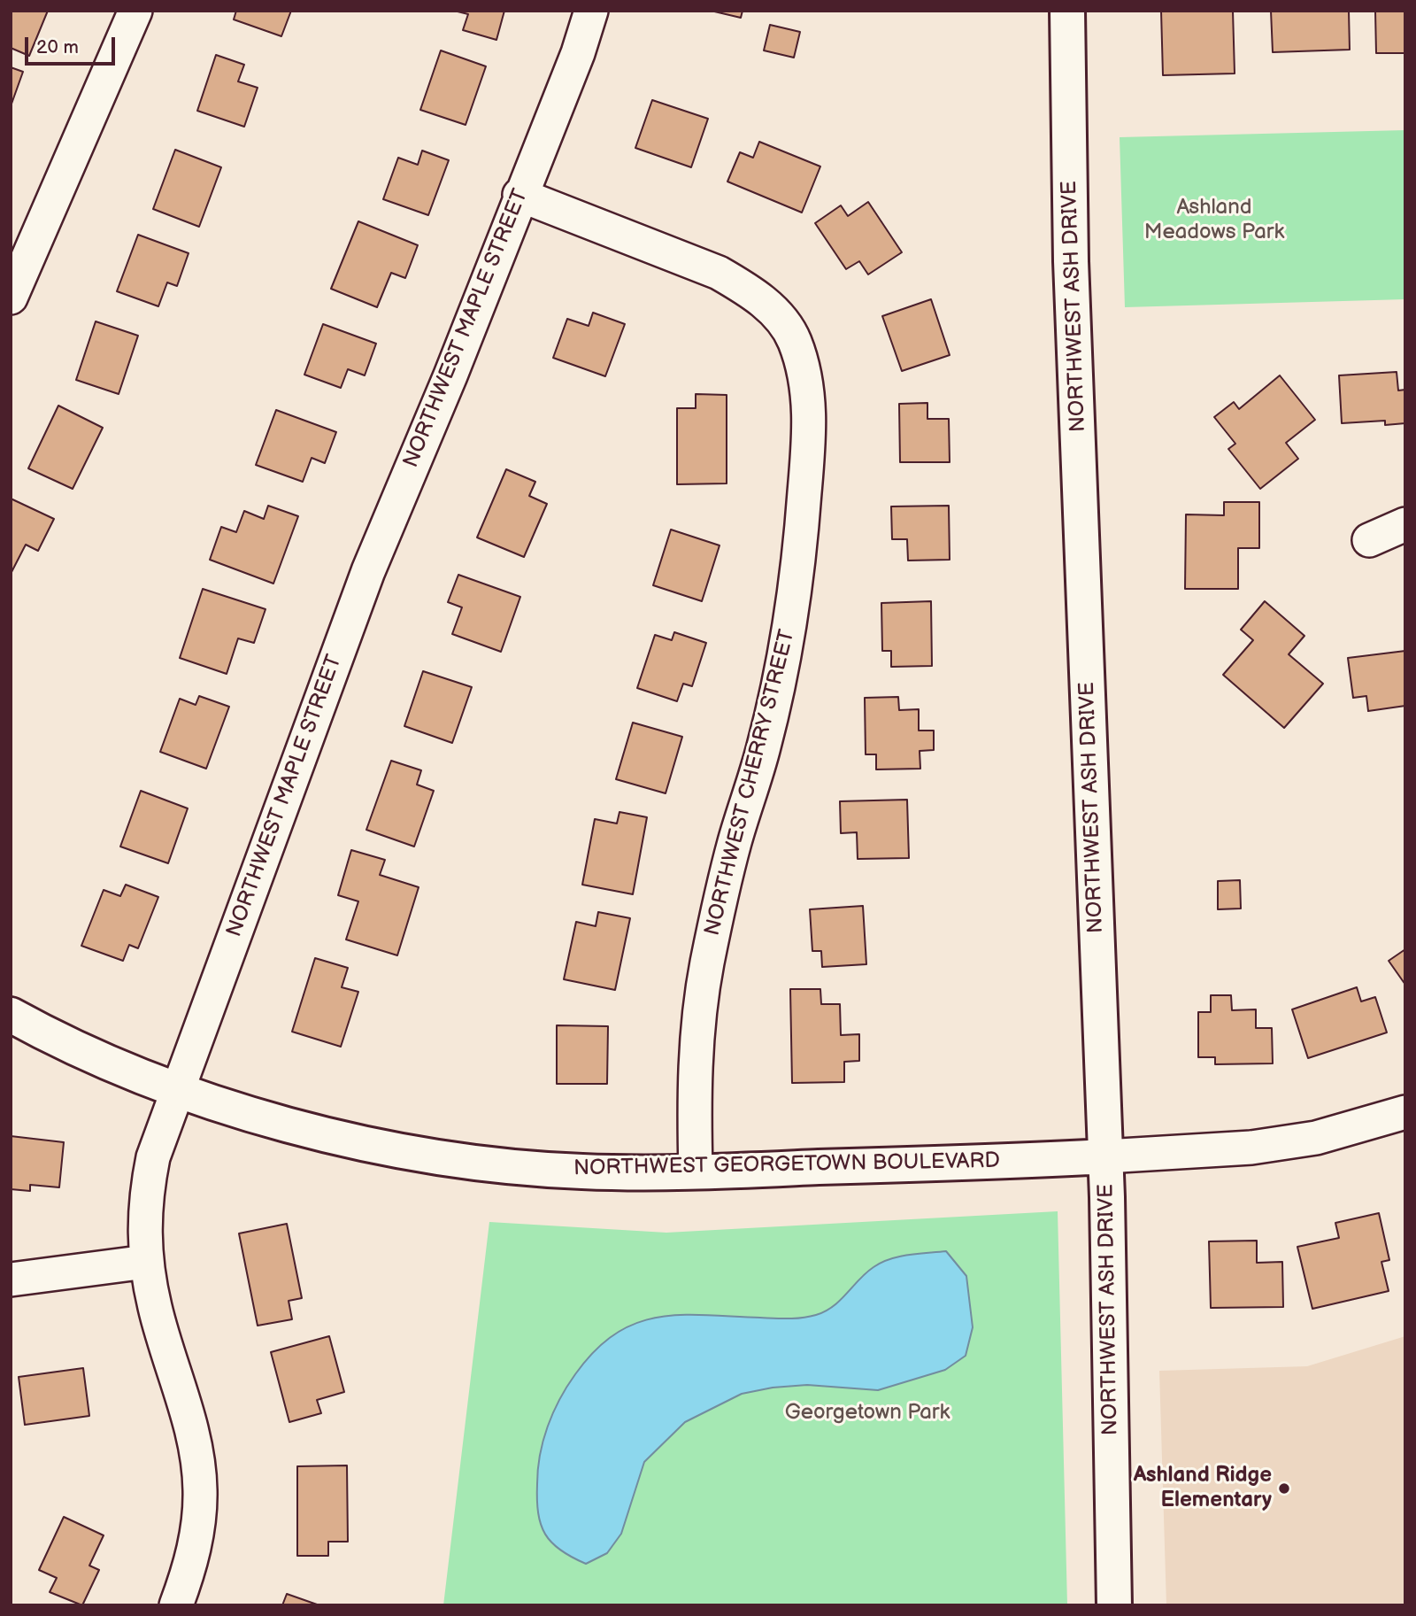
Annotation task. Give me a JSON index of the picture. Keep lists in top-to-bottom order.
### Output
{
  "streets": {
    "street": [
      "NORTHWEST ASH DRIVE",
      "NORTHWEST MAPLE STREET",
      "NORTHWEST CHERRY STREET",
      "NORTHWEST GEORGETOWN BOULEVARD"
    ]
  },
  "crossings": [
    ["NORTHWEST ASH DRIVE", "NORTHWEST GEORGETOWN BOULEVARD"],
    ["NORTHWEST MAPLE STREET", "NORTHWEST CHERRY STREET"],
    ["NORTHWEST MAPLE STREET", "NORTHWEST GEORGETOWN BOULEVARD"],
    ["NORTHWEST CHERRY STREET", "NORTHWEST GEORGETOWN BOULEVARD"]
  ],
  "parks": ["Ashland Meadows Park", "Georgetown Park"],
  "places": ["Ashland Ridge Elementary"],
  "scale_bar": "20 m"
}
